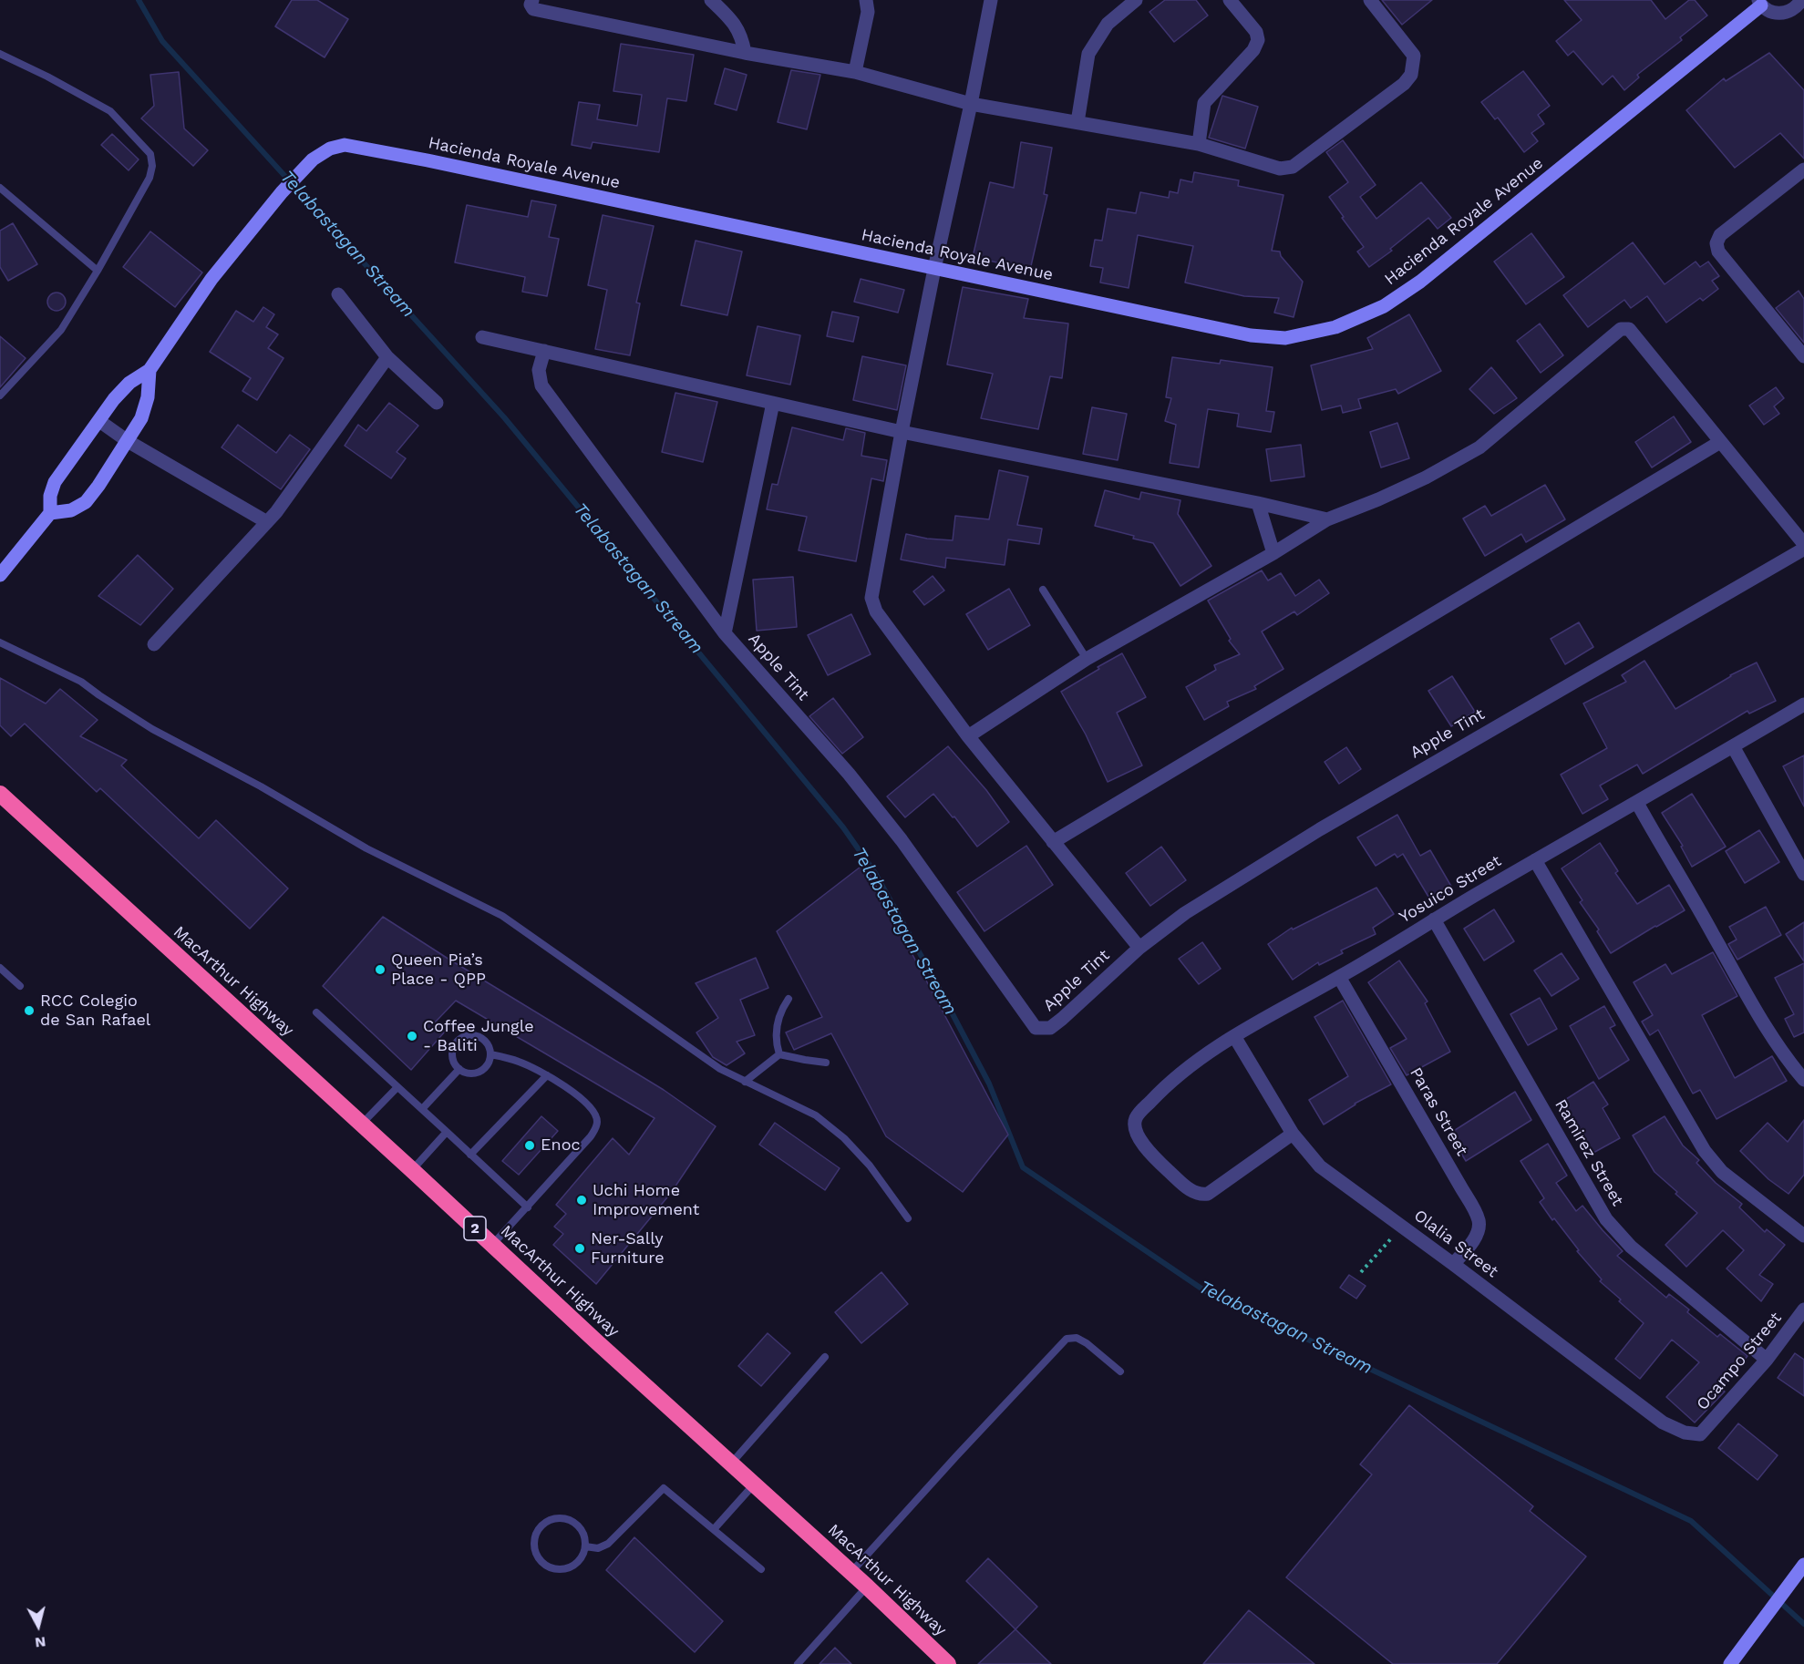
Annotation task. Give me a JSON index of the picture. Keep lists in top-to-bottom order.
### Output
{
  "streets": {
    "highway": ["MacArthur Highway", "2"],
    "street": [
      "Hacienda Royale Avenue",
      "Apple Tint",
      "Yosuico Street",
      "Paras Street",
      "Ramirez Street",
      "Olalia Street",
      "Ocampo Street"
    ]
  },
  "crossings": [
    ["Yosuico Street", "Paras Street"],
    ["Yosuico Street", "Ramirez Street"],
    ["Yosuico Street", "Olalia Street"],
    ["Paras Street", "Olalia Street"],
    ["Ramirez Street", "Ocampo Street"],
    ["Olalia Street", "Ocampo Street"]
  ],
  "water": ["Telabastagan Stream"],
  "places": [
    "Queen Pia’s Place - QPP",
    "RCC Colegio de San Rafael",
    "Coffee Jungle - Baliti",
    "Enoc",
    "Uchi Home Improvement",
    "Ner-Sally Furniture"
  ],
  "north": "bottom"
}
